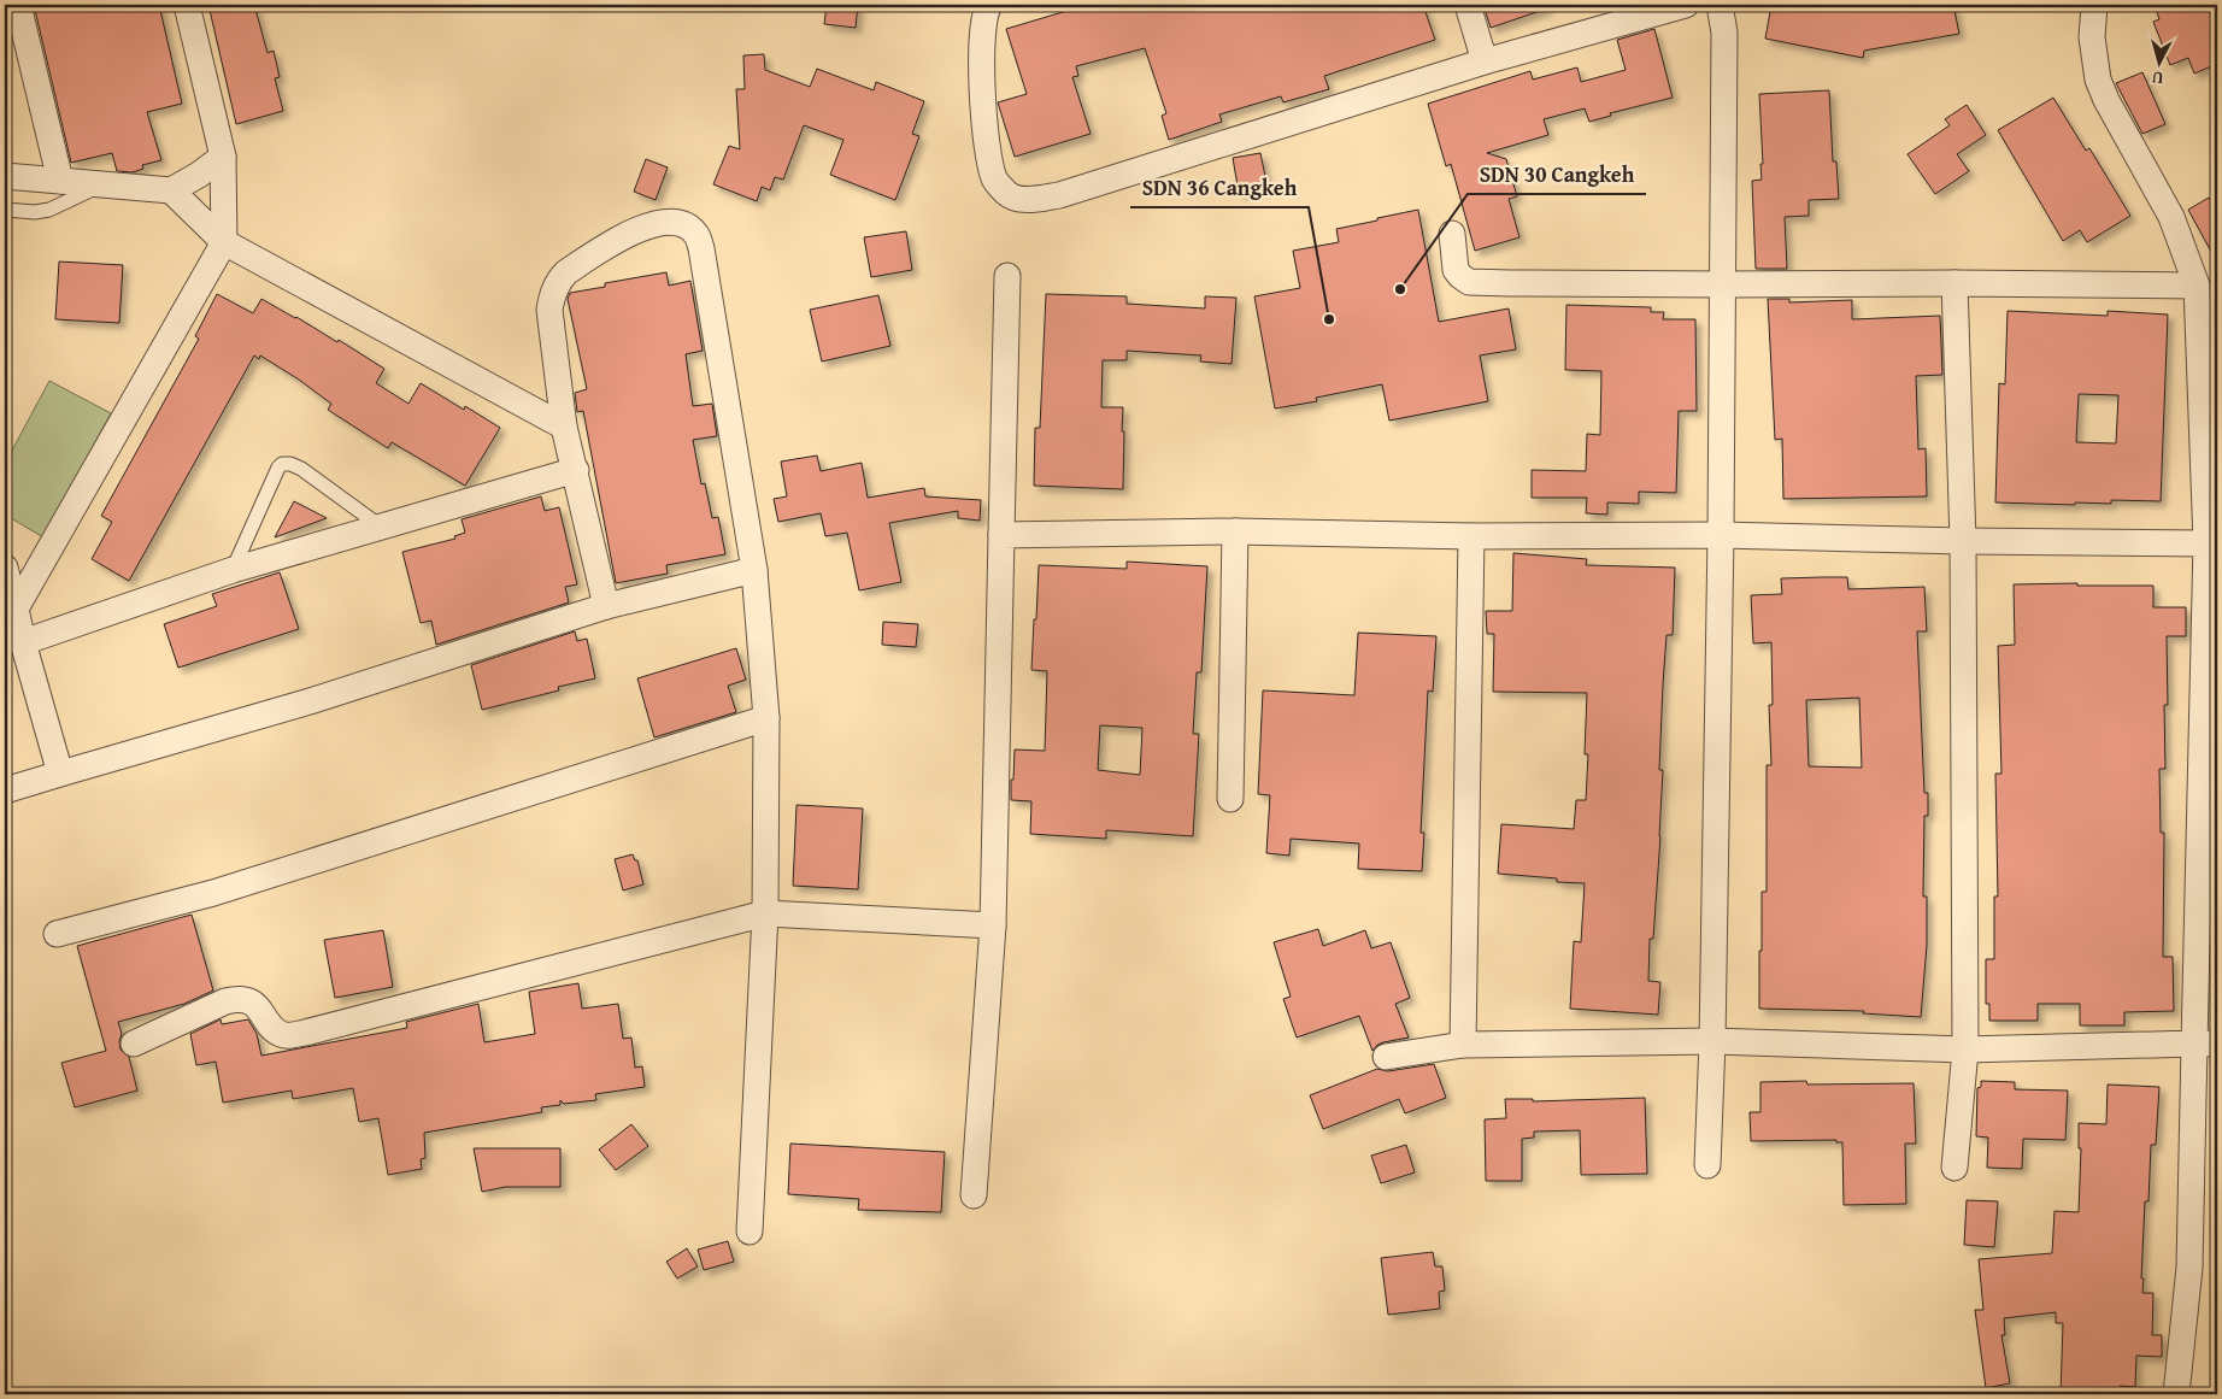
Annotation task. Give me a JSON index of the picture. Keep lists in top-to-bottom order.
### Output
{
  "places": ["SDN 30 Cangkeh", "SDN 36 Cangkeh"],
  "north": "bottom"
}
